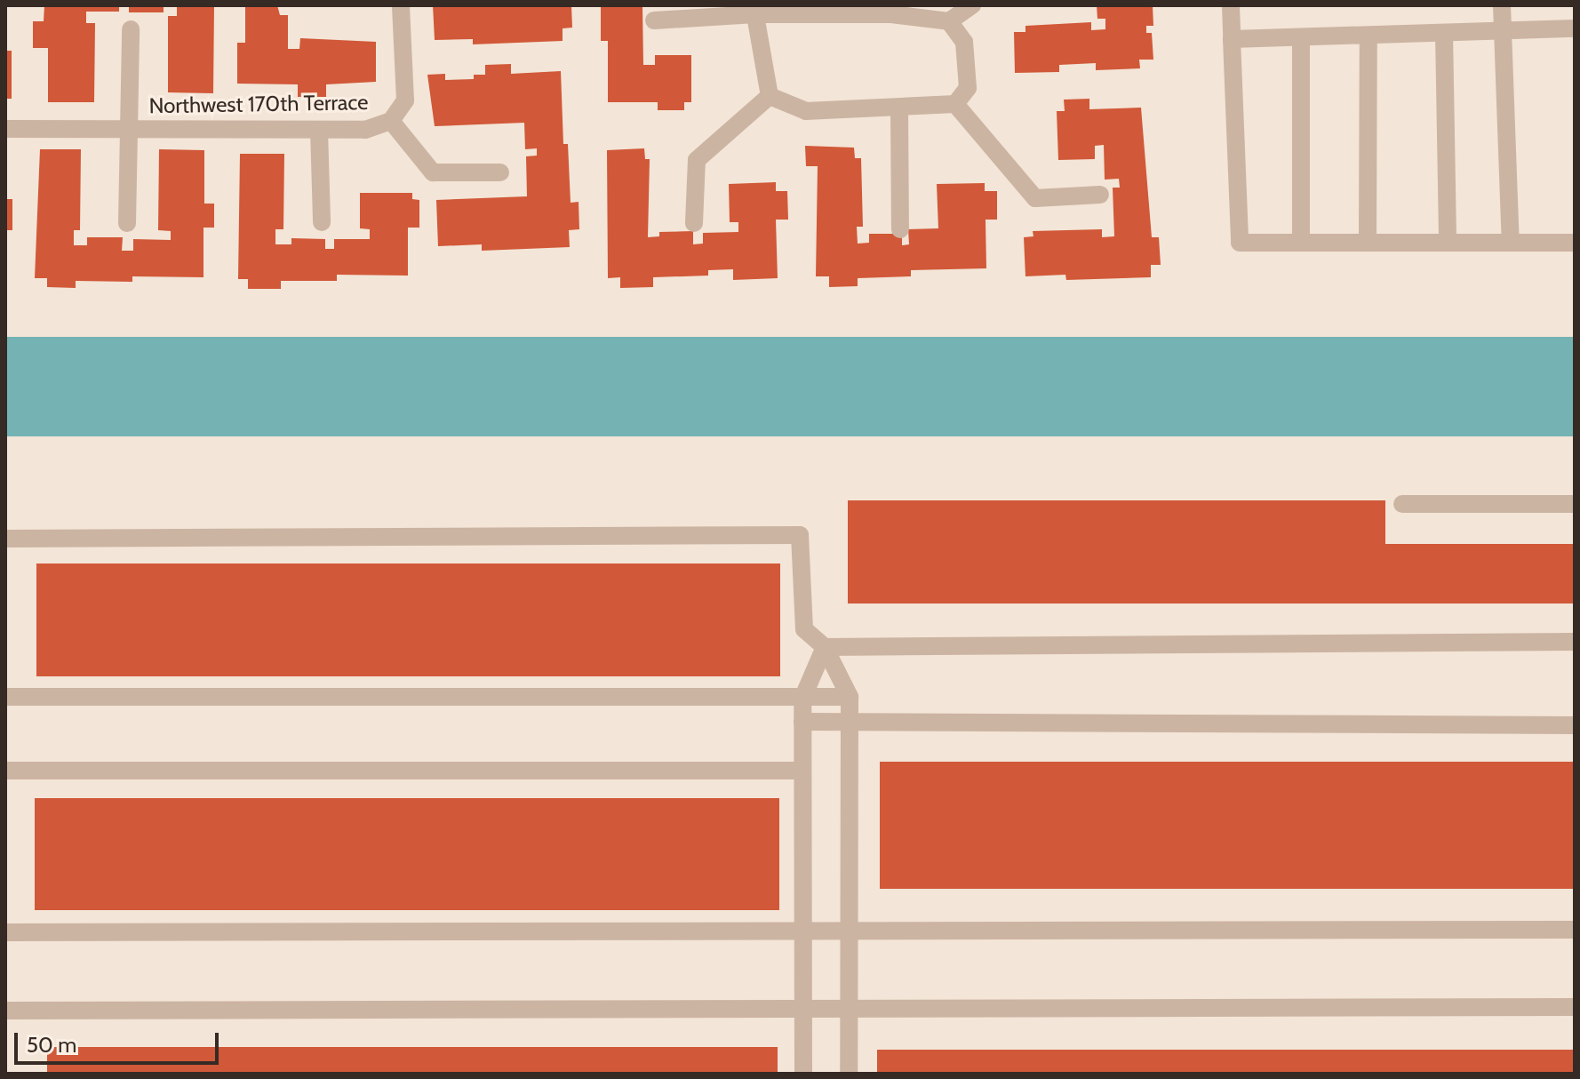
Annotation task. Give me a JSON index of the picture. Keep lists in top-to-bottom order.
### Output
{
  "streets": {
    "street": ["Northwest 170th Terrace"]
  },
  "scale_bar": "50 m"
}
